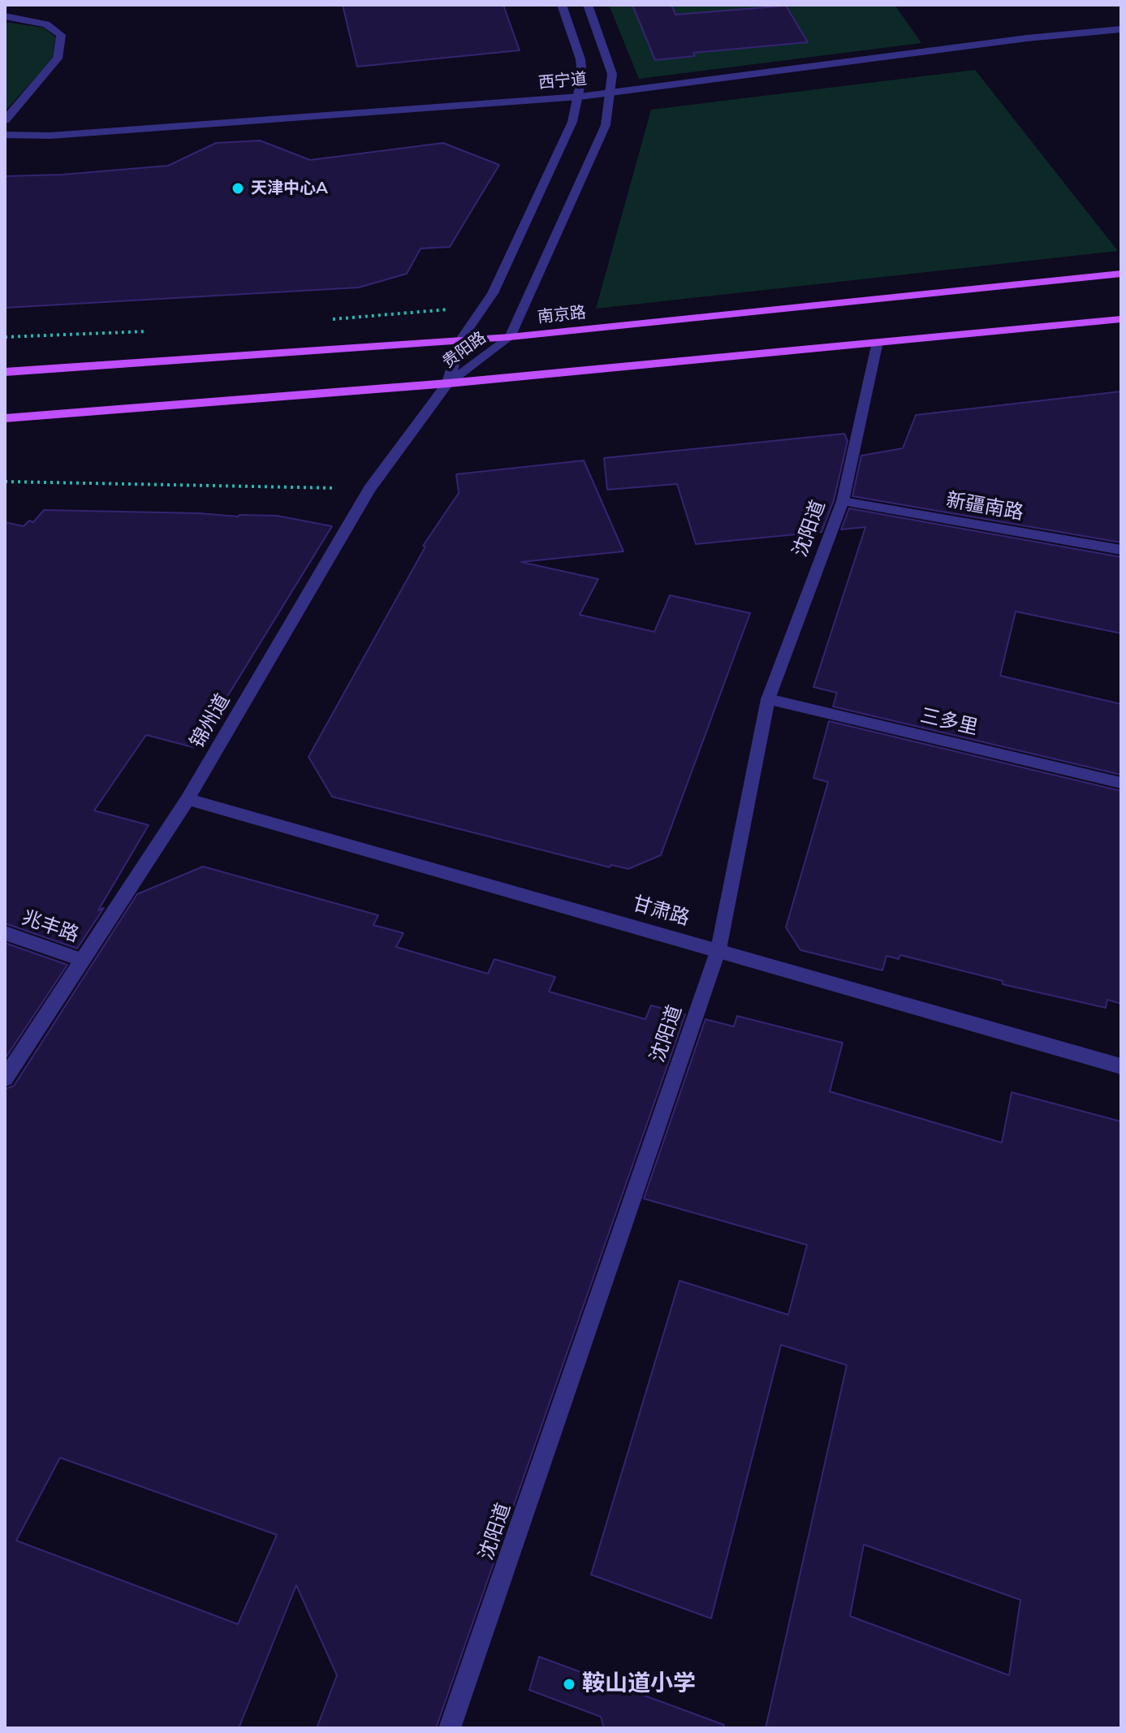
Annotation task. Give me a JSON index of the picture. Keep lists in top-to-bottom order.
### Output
{
  "streets": {
    "main road": ["南京路"],
    "street": [
      "西宁道",
      "贵阳路",
      "新疆南路",
      "沈阳道",
      "锦州道",
      "三多里",
      "甘肃路",
      "兆丰路"
    ]
  },
  "crossings": [
    ["西宁道", "贵阳路"],
    ["南京路", "贵阳路"],
    ["贵阳路", "锦州道"],
    ["新疆南路", "沈阳道"],
    ["沈阳道", "三多里"],
    ["沈阳道", "甘肃路"],
    ["锦州道", "甘肃路"],
    ["锦州道", "兆丰路"]
  ],
  "places": ["天津中心A", "鞍山道小学"]
}
